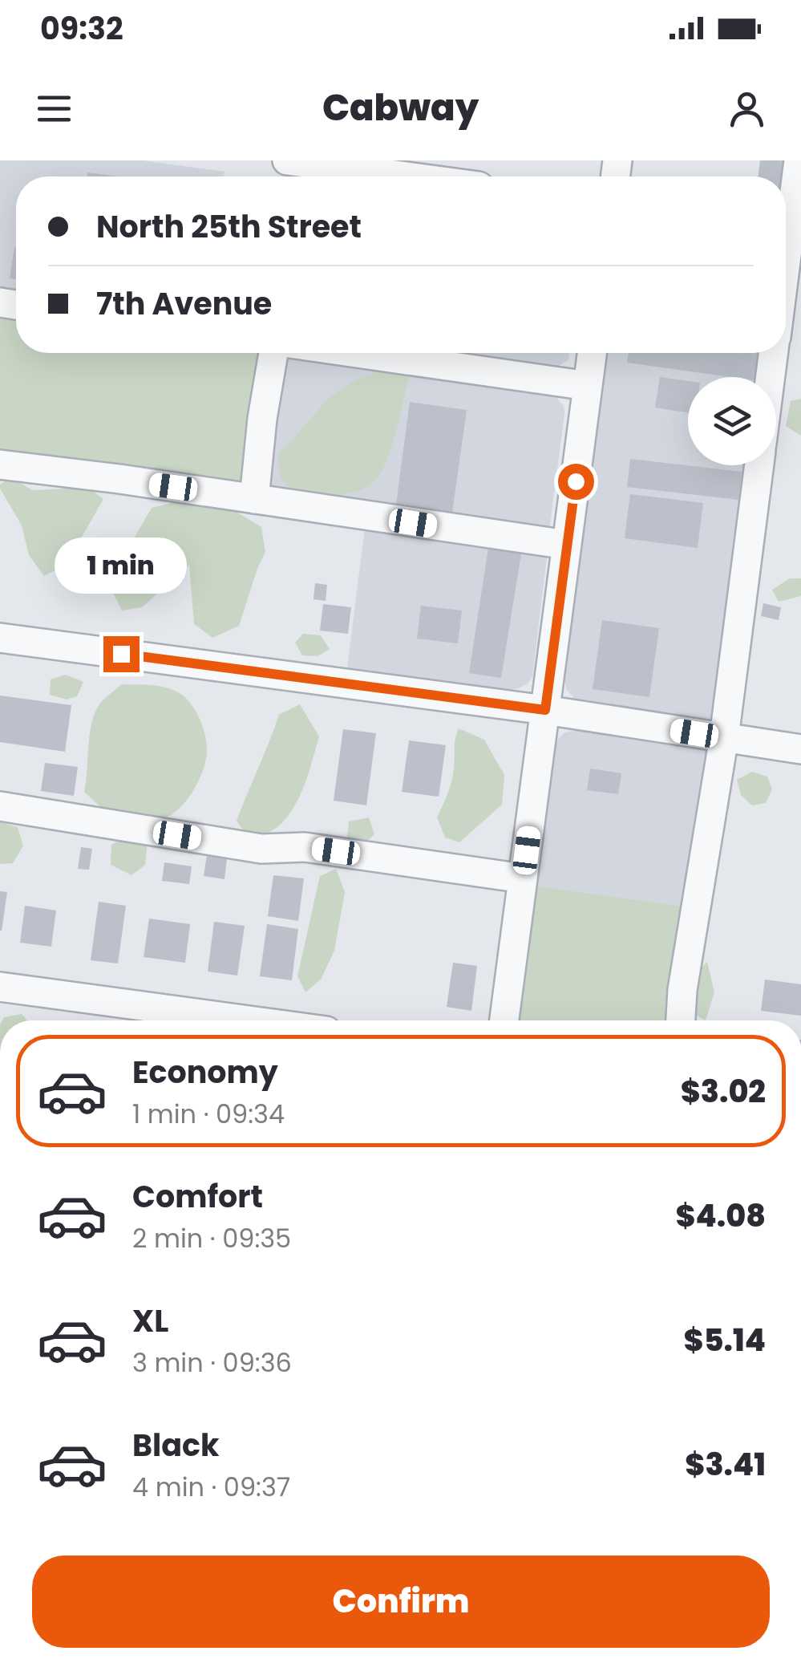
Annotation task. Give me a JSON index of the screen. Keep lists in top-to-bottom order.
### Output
{
  "page": {
    "status": "09:32",
    "header": "Cabway",
    "banner": ["North 25th Street", "7th Avenue"],
    "bubble": "1 min",
    "list": [
      {
        "name": "Economy",
        "note": "1 min · 09:34",
        "value": "$3.02"
      },
      {
        "name": "Comfort",
        "note": "2 min · 09:35",
        "value": "$4.08"
      },
      {
        "name": "XL",
        "note": "3 min · 09:36",
        "value": "$5.14"
      },
      {
        "name": "Black",
        "note": "4 min · 09:37",
        "value": "$3.41"
      }
    ],
    "buttons": "Confirm"
  }
}
